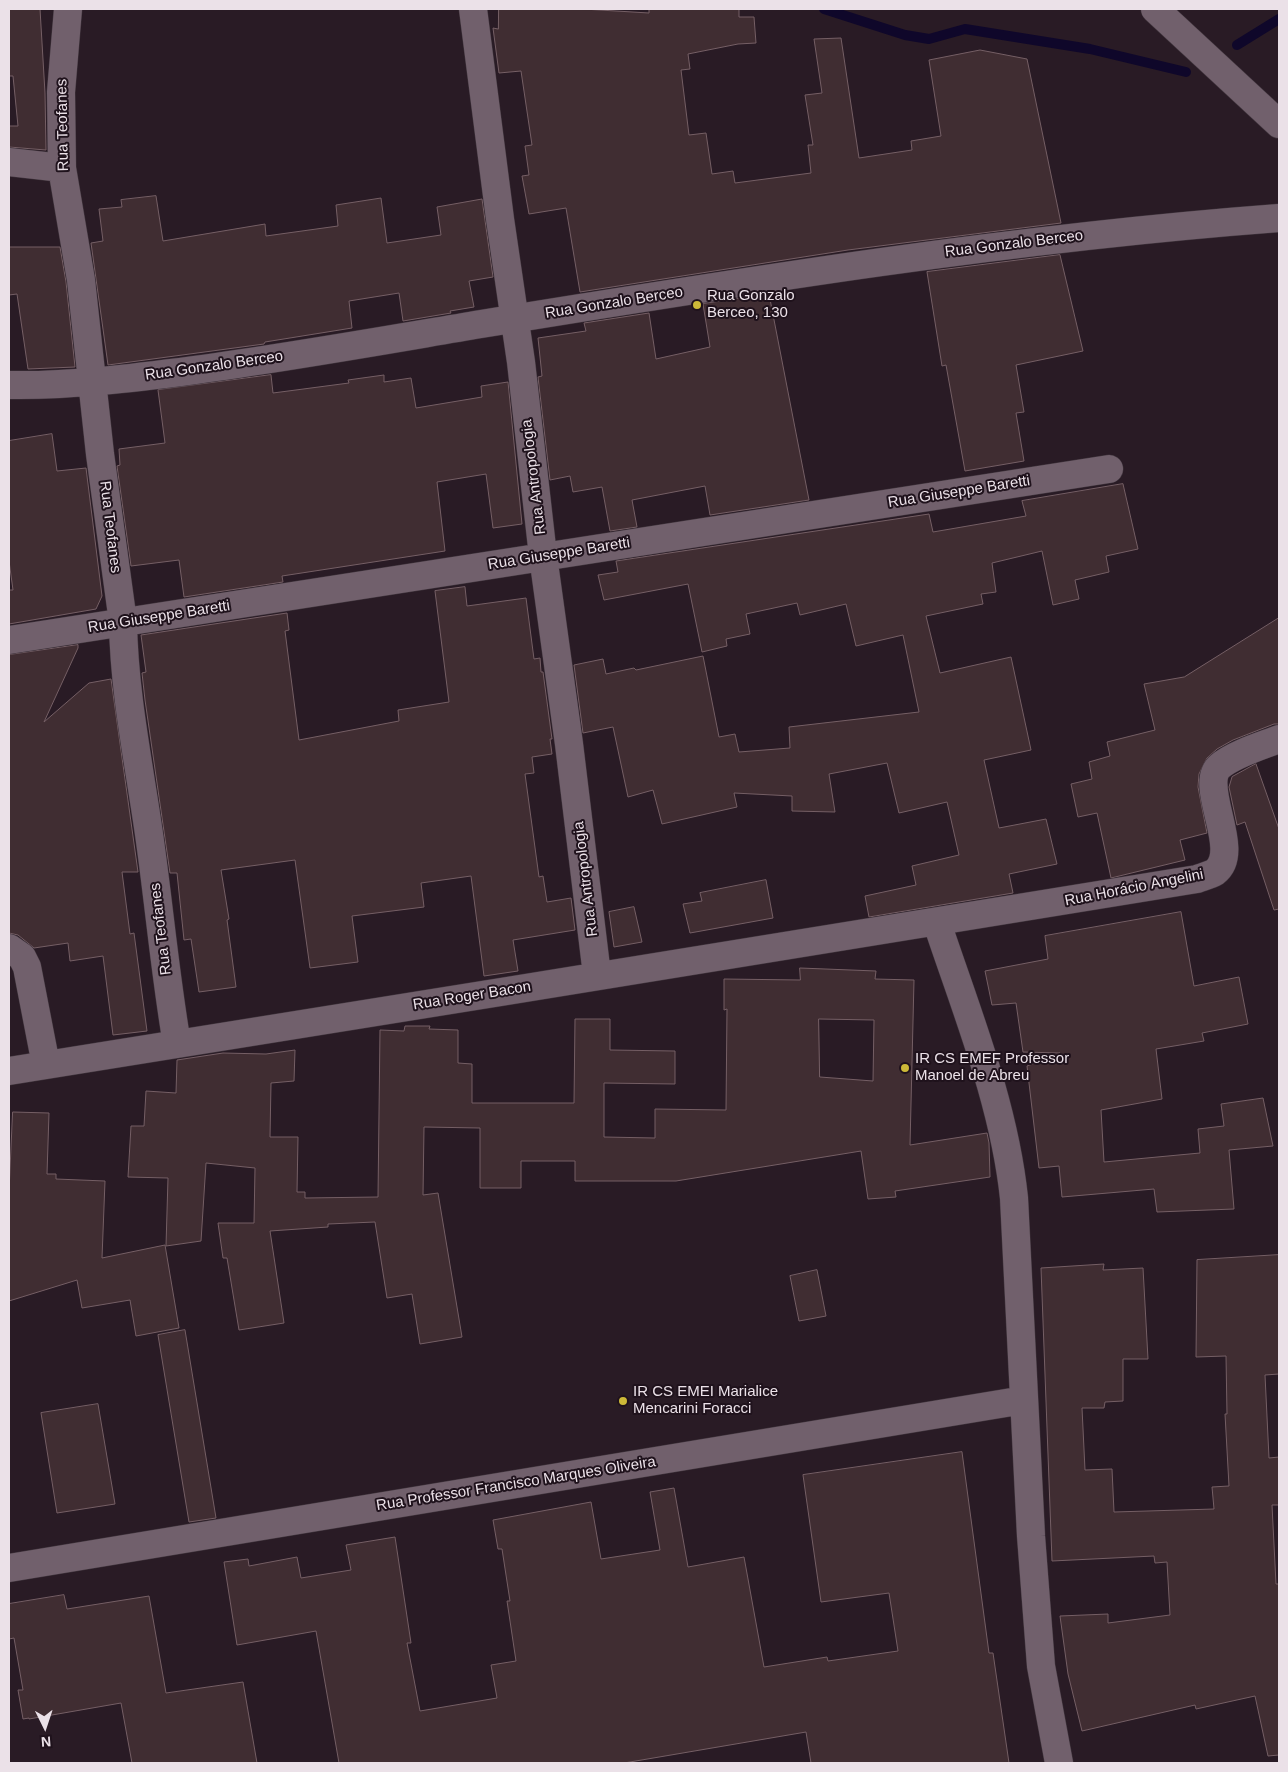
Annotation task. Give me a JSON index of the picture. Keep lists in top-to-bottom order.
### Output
{
  "streets": {
    "street": [
      "Rua Teofanes",
      "Rua Gonzalo Berceo",
      "Rua Antropologia",
      "Rua Giuseppe Baretti",
      "Rua Horácio Angelini",
      "Rua Roger Bacon",
      "Rua Professor Francisco Marques Oliveira"
    ]
  },
  "crossings": [
    ["Rua Teofanes", "Rua Gonzalo Berceo"],
    ["Rua Teofanes", "Rua Giuseppe Baretti"],
    ["Rua Teofanes", "Rua Roger Bacon"],
    ["Rua Gonzalo Berceo", "Rua Antropologia"],
    ["Rua Antropologia", "Rua Giuseppe Baretti"],
    ["Rua Antropologia", "Rua Roger Bacon"],
    ["Rua Horácio Angelini", "Rua Roger Bacon"]
  ],
  "places": ["Rua Gonzalo Berceo, 130", "IR CS EMEF Professor Manoel de Abreu", "IR CS EMEI Marialice Mencarini Foracci"],
  "north": "bottom"
}
